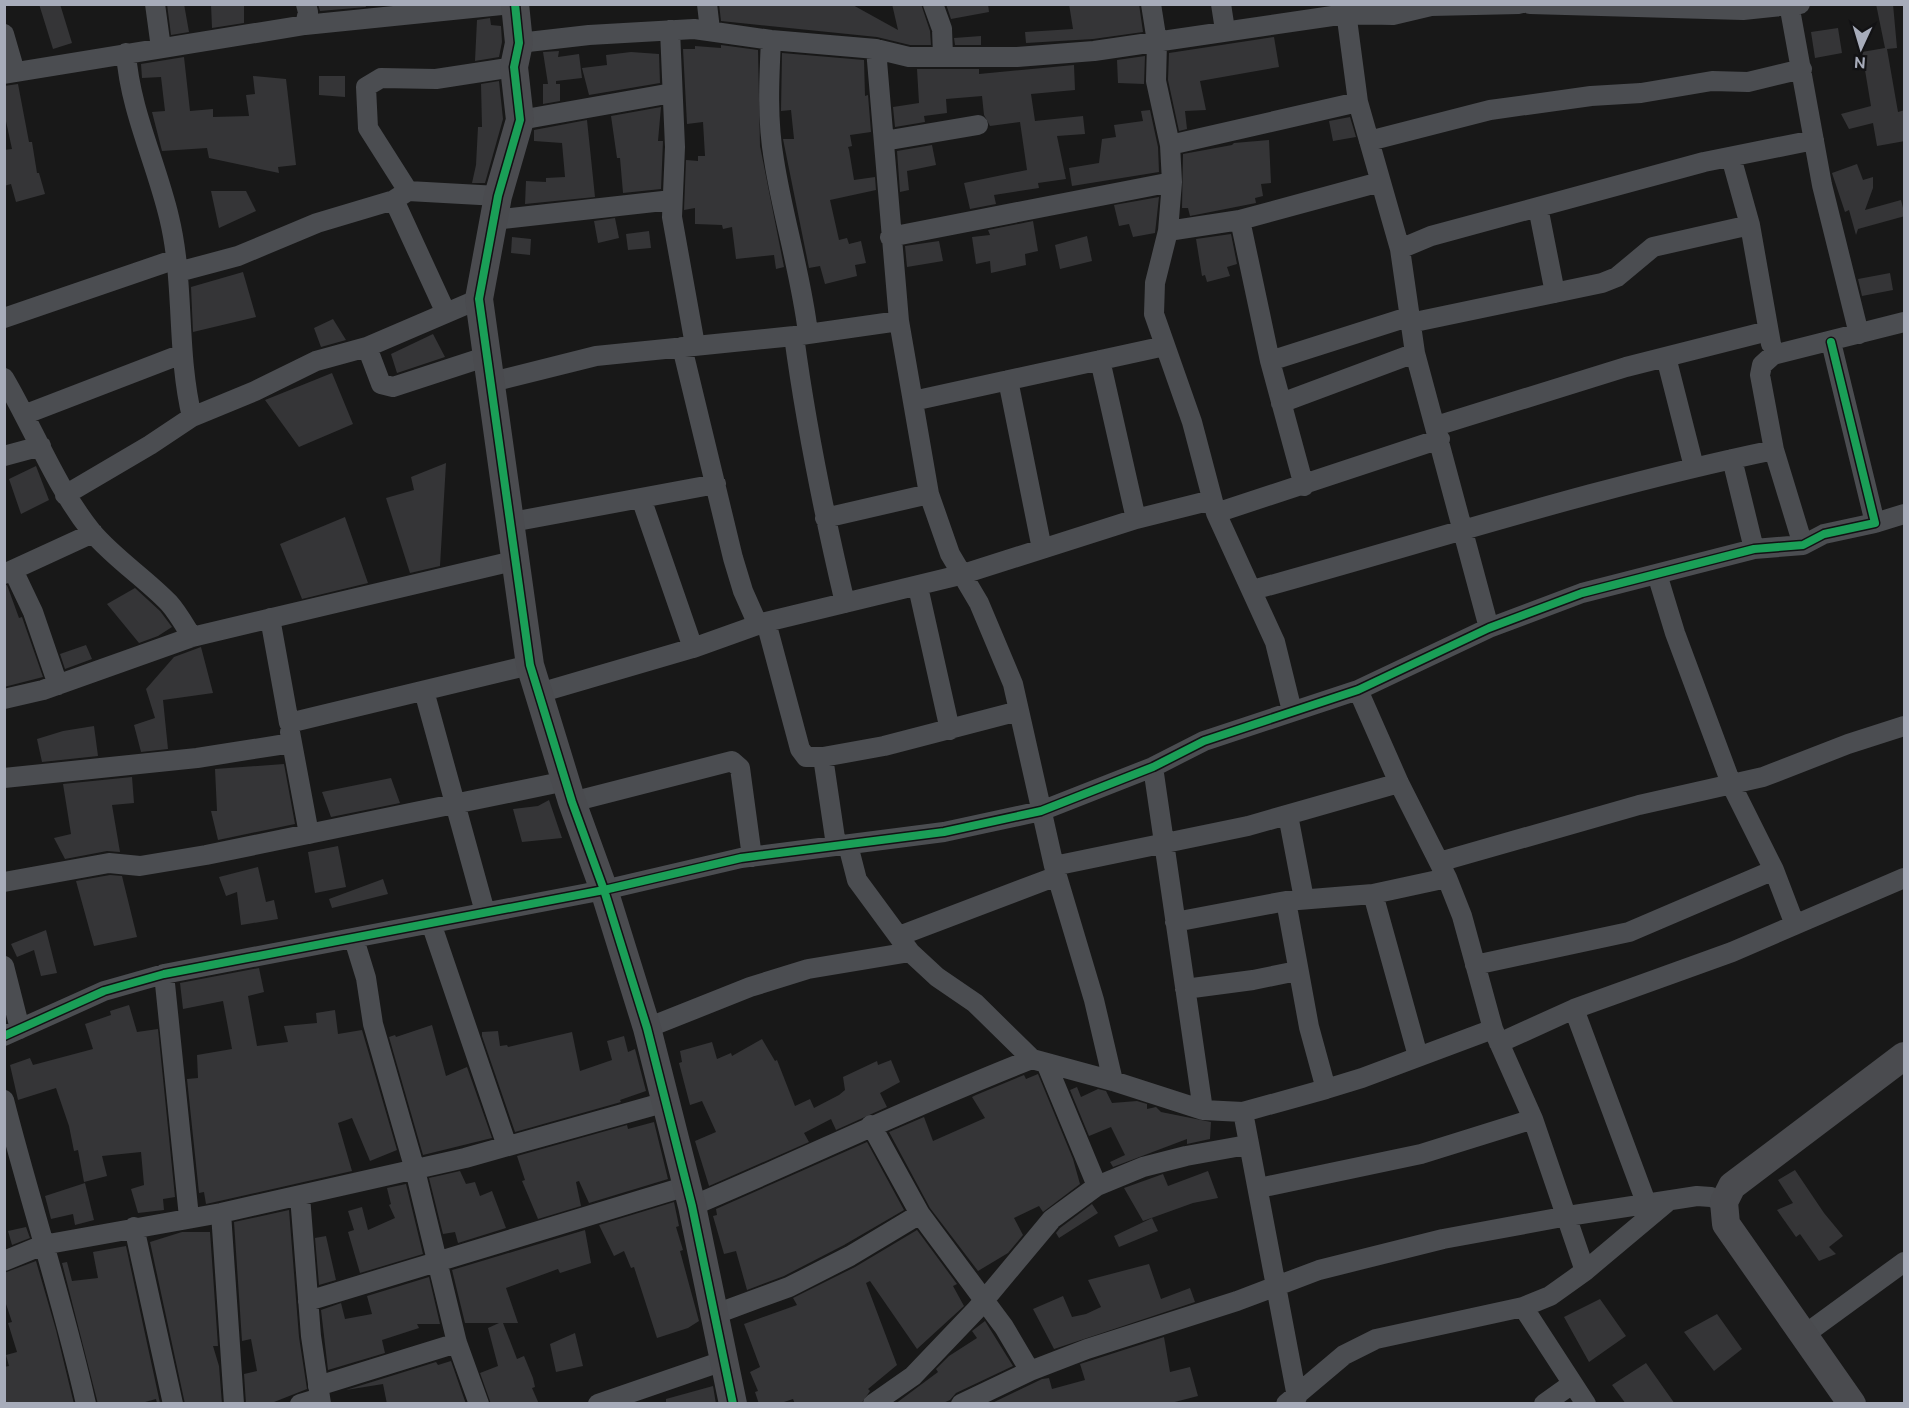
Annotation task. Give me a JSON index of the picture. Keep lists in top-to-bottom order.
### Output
{
  "north": "bottom"
}
